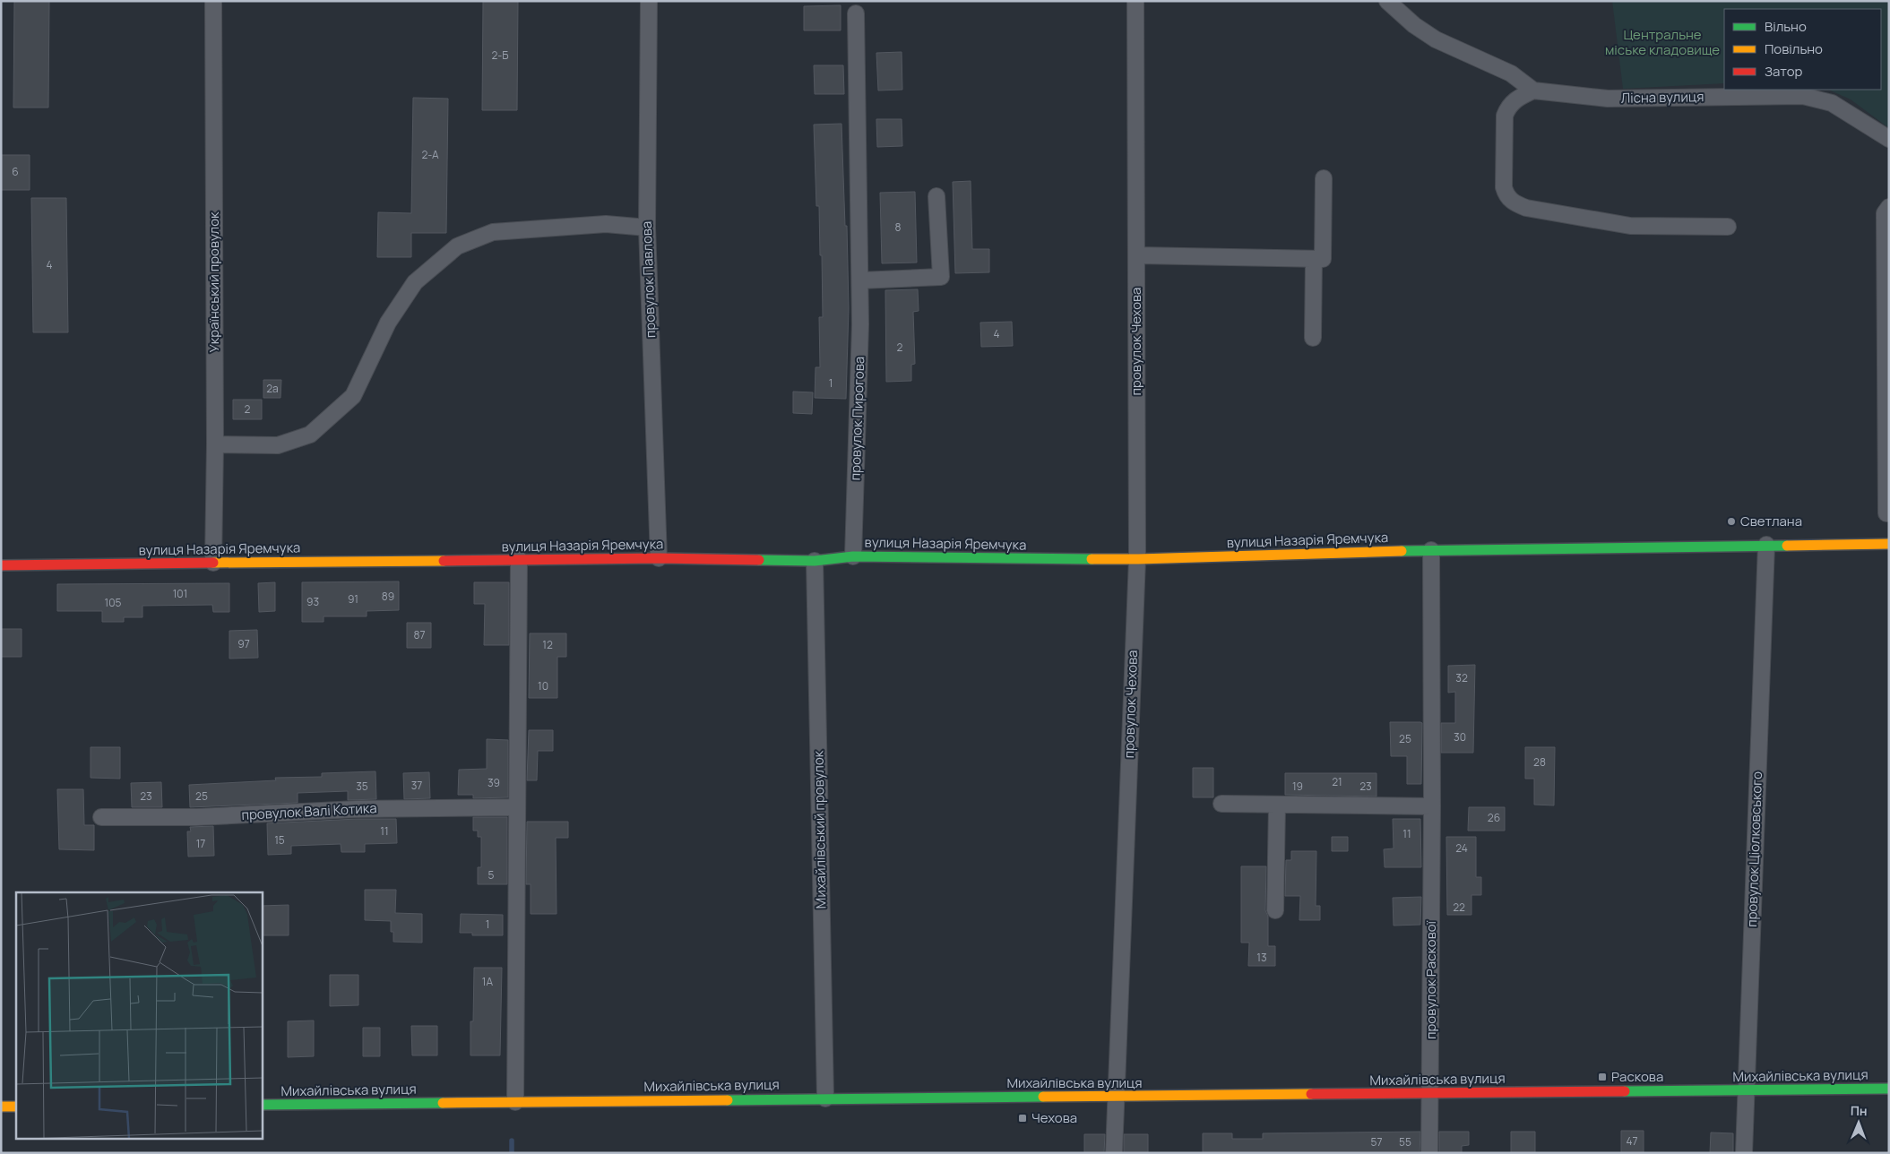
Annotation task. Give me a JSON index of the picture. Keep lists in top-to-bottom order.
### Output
{
  "streets": {
    "street": [
      "Лісна вулиця",
      "провулок Павлова",
      "Український провулок",
      "провулок Чехова",
      "провулок Пирогова",
      "вулиця Назарія Яремчука",
      "провулок Валі Котика",
      "Михайлівський провулок",
      "провулок Ціолковського",
      "провулок Раскової",
      "Михайлівська вулиця"
    ]
  },
  "crossings": [
    ["провулок Павлова", "вулиця Назарія Яремчука"],
    ["Український провулок", "вулиця Назарія Яремчука"],
    ["провулок Чехова", "вулиця Назарія Яремчука"],
    ["провулок Чехова", "Михайлівська вулиця"],
    ["провулок Пирогова", "вулиця Назарія Яремчука"],
    ["вулиця Назарія Яремчука", "Михайлівський провулок"],
    ["вулиця Назарія Яремчука", "провулок Ціолковського"],
    ["вулиця Назарія Яремчука", "провулок Раскової"],
    ["Михайлівський провулок", "Михайлівська вулиця"],
    ["провулок Ціолковського", "Михайлівська вулиця"],
    ["провулок Раскової", "Михайлівська вулиця"]
  ],
  "parks": ["Центральне міське кладовище"],
  "places": {
    "other": ["Светлана"],
    "transit": ["Раскова", "Чехова"]
  },
  "house_numbers": [
    "2-Б",
    "2-А",
    "6",
    "8",
    "4",
    "4",
    "2",
    "1",
    "2а",
    "2",
    "101",
    "89",
    "91",
    "93",
    "105",
    "87",
    "97",
    "12",
    "32",
    "10",
    "30",
    "25",
    "28",
    "21",
    "39",
    "37",
    "35",
    "19",
    "23",
    "23",
    "25",
    "26",
    "11",
    "11",
    "15",
    "17",
    "24",
    "5",
    "22",
    "1",
    "13",
    "1А",
    "47",
    "57",
    "55"
  ],
  "legend": ["Вільно", "Повільно", "Затор"],
  "north": "top"
}
